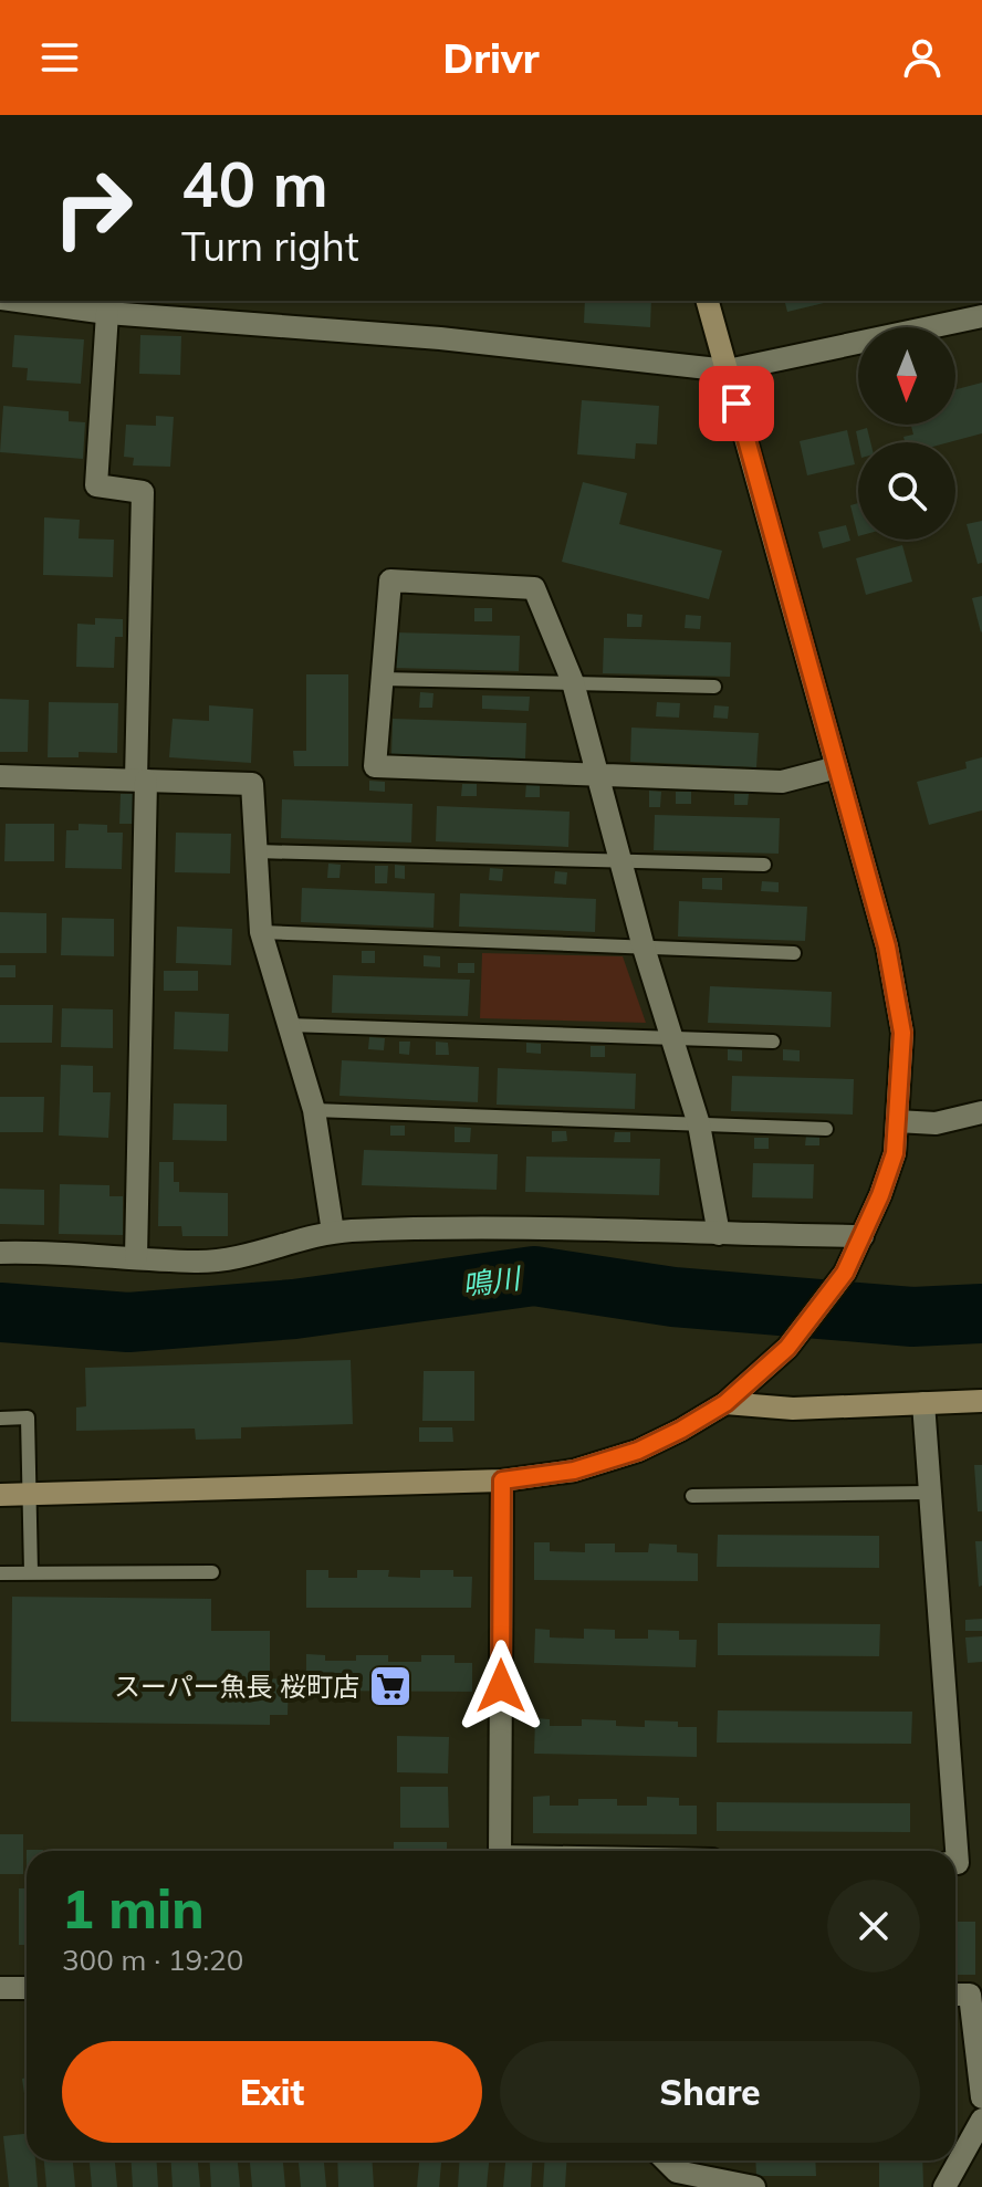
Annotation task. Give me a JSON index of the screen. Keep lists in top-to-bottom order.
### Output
{
  "water": ["鳴川"],
  "places": {
    "supermarket": ["スーパー魚長 桜町店"]
  },
  "north": "bottom",
  "page": {
    "header": "Drivr",
    "turn": ["40 m", "Turn right"],
    "heading": ["1 min", "300 m · 19:20"],
    "buttons": ["Exit", "Share"]
  }
}
